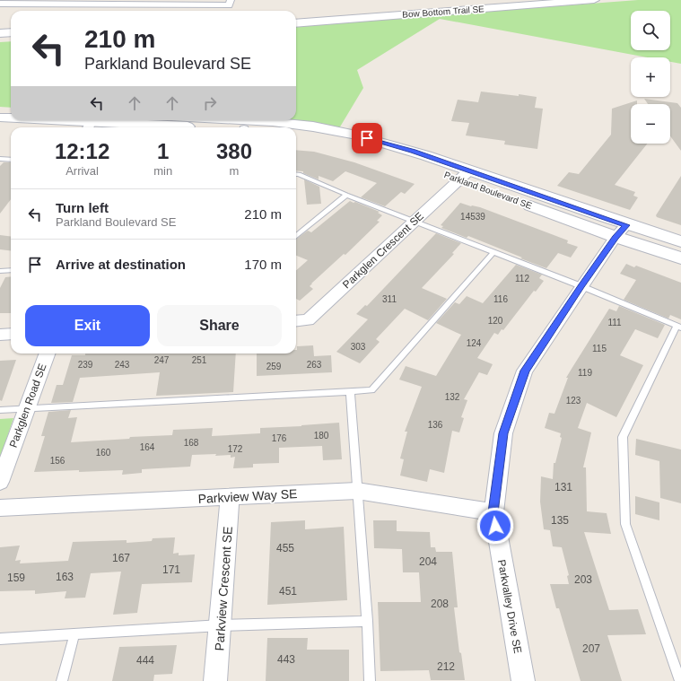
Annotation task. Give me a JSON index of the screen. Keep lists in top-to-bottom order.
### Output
{
  "streets": {
    "street": [
      "Bow Bottom Trail SE",
      "Parkland Boulevard SE",
      "Parkglen Crescent SE",
      "Parkglen Road SE",
      "Parkview Way SE",
      "Parkview Crescent SE",
      "Parkvalley Drive SE"
    ]
  },
  "crossings": [
    ["Parkland Boulevard SE", "Parkglen Crescent SE"],
    ["Parkland Boulevard SE", "Parkvalley Drive SE"],
    ["Parkview Way SE", "Parkview Crescent SE"],
    ["Parkview Way SE", "Parkvalley Drive SE"]
  ],
  "house_numbers": [
    "14539",
    "112",
    "311",
    "116",
    "120",
    "111",
    "124",
    "303",
    "115",
    "247",
    "251",
    "239",
    "243",
    "263",
    "259",
    "119",
    "132",
    "123",
    "136",
    "180",
    "176",
    "168",
    "164",
    "172",
    "160",
    "156",
    "131",
    "135",
    "455",
    "167",
    "204",
    "171",
    "163",
    "159",
    "203",
    "451",
    "208",
    "207",
    "443",
    "444",
    "212"
  ],
  "page": {
    "map_buttons": ["+", "−"],
    "turn": ["210 m", "Parkland Boulevard SE"],
    "eta": [
      "12:12",
      "Arrival",
      "1",
      "min",
      "380",
      "m"
    ],
    "list": [
      {
        "name": "Turn left",
        "note": "Parkland Boulevard SE",
        "value": "210 m"
      },
      {
        "name": "Arrive at destination",
        "value": "170 m"
      }
    ],
    "buttons": ["Exit", "Share"]
  }
}
